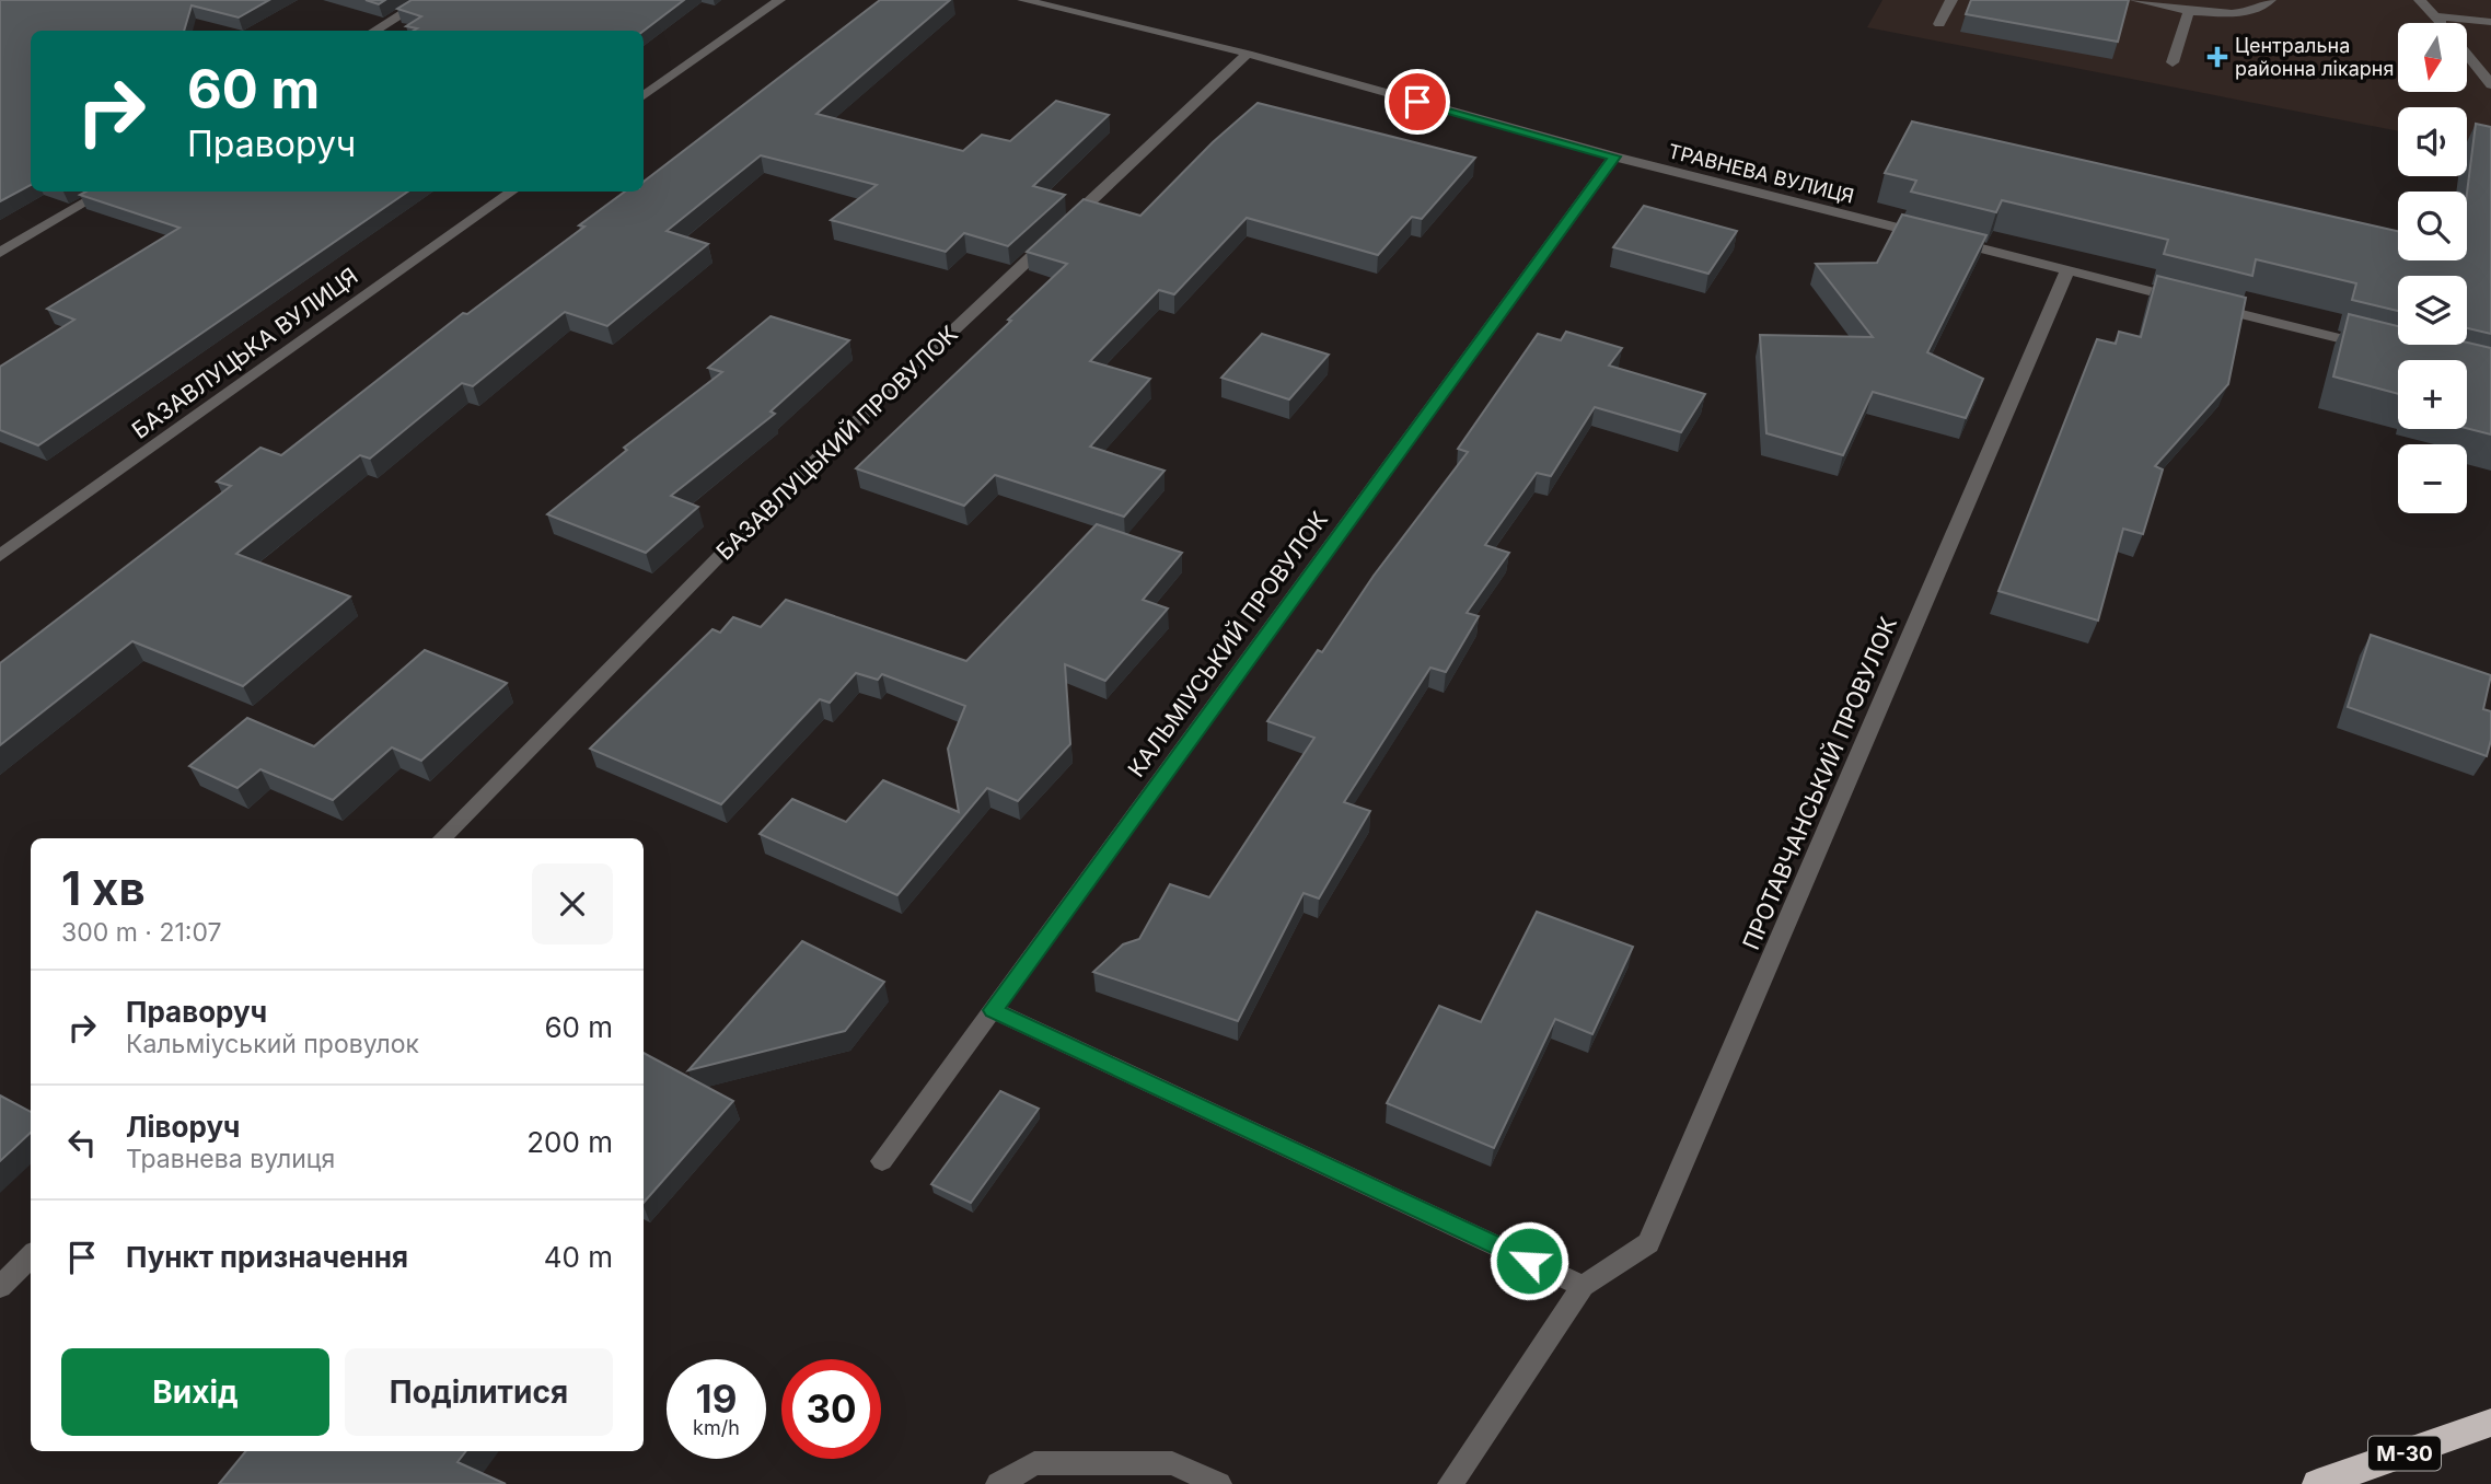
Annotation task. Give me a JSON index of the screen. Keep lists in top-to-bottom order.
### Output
{
  "streets": {
    "highway": ["М-30"],
    "street": [
      "ТРАВНЕВА ВУЛИЦЯ",
      "БАЗАВЛУЦЬКА ВУЛИЦЯ",
      "БАЗАВЛУЦЬКИЙ ПРОВУЛОК",
      "КАЛЬМІУСЬКИЙ ПРОВУЛОК",
      "ПРОТАВЧАНСЬКИЙ ПРОВУЛОК"
    ]
  },
  "crossings": [
    ["ТРАВНЕВА ВУЛИЦЯ", "БАЗАВЛУЦЬКИЙ ПРОВУЛОК"],
    ["ТРАВНЕВА ВУЛИЦЯ", "КАЛЬМІУСЬКИЙ ПРОВУЛОК"],
    ["ТРАВНЕВА ВУЛИЦЯ", "ПРОТАВЧАНСЬКИЙ ПРОВУЛОК"]
  ],
  "places": {
    "health": ["Центральна районна лікарня"]
  },
  "north": "bottom",
  "page": {
    "map_buttons": ["+", "−"],
    "turn": ["60 m", "Праворуч"],
    "heading": ["1 хв", "300 m · 21:07"],
    "list": [
      {
        "name": "Праворуч",
        "note": "Кальміуський провулок",
        "value": "60 m"
      },
      {
        "name": "Ліворуч",
        "note": "Травнева вулиця",
        "value": "200 m"
      },
      {
        "name": "Пункт призначення",
        "value": "40 m"
      }
    ],
    "buttons": ["Вихід", "Поділитися"],
    "speed": "19 km/h",
    "limit": "30"
  }
}
